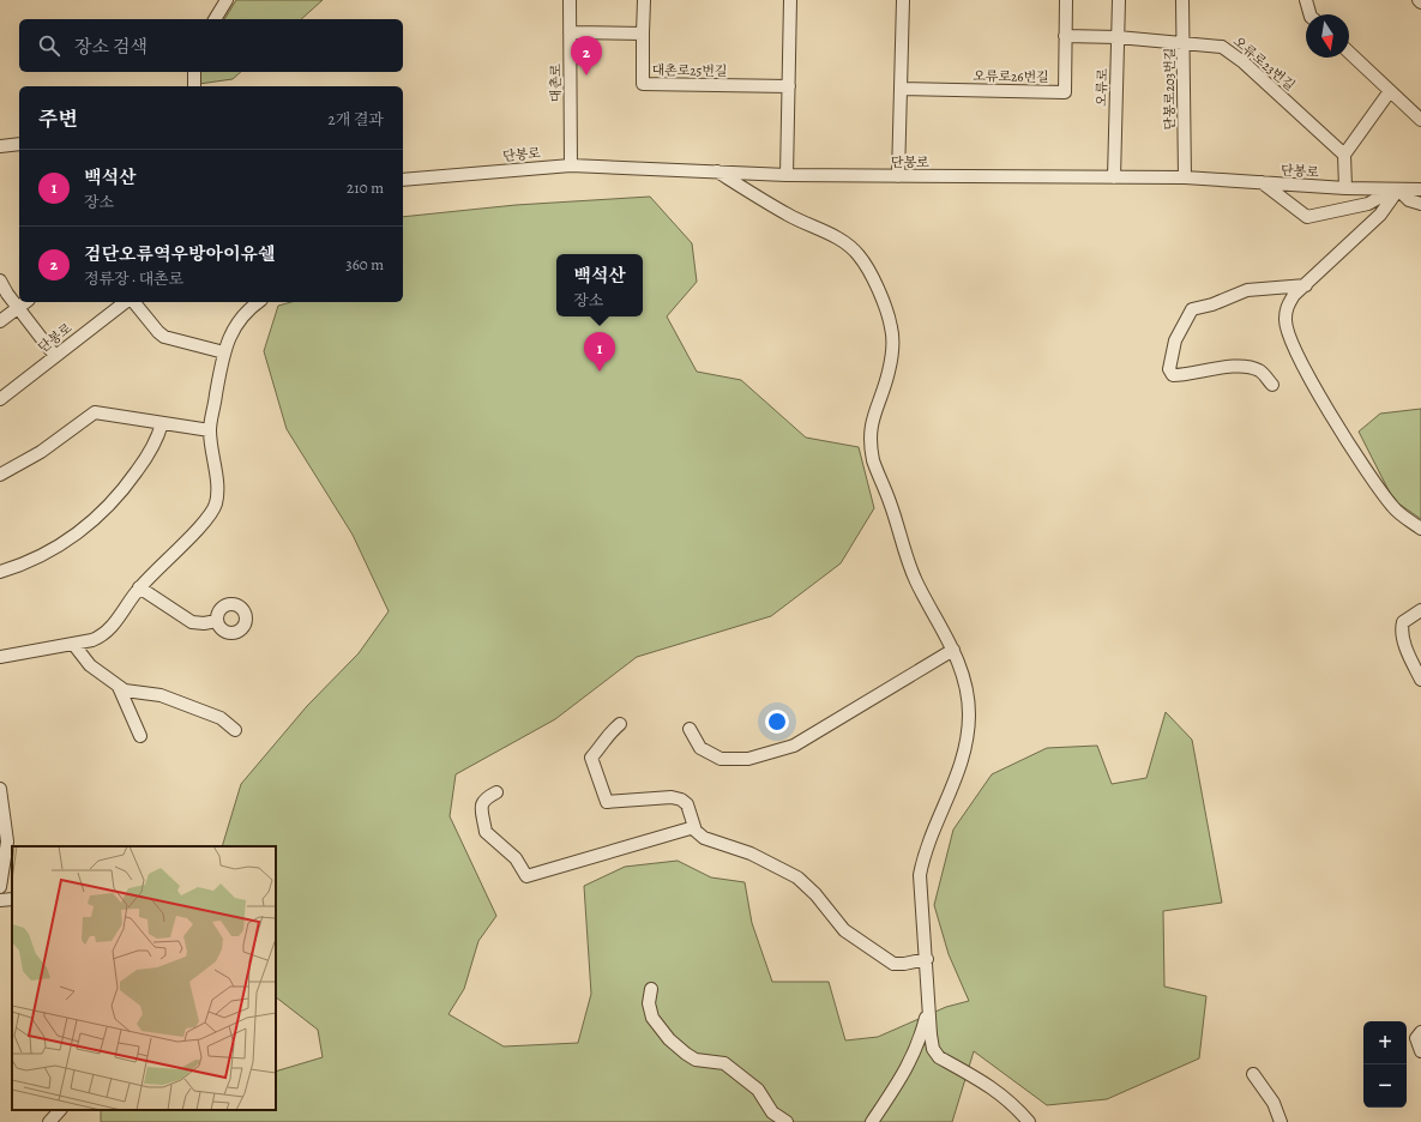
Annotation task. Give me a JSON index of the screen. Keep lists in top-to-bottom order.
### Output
{
  "streets": {
    "street": [
      "오류로23번길",
      "대촌로25번길",
      "오류로26번길",
      "대촌로",
      "오류로",
      "단봉로203번길",
      "단봉로"
    ]
  },
  "crossings": [
    ["오류로23번길", "오류로"],
    ["오류로23번길", "단봉로203번길"],
    ["대촌로", "단봉로"],
    ["오류로", "단봉로"],
    ["단봉로203번길", "단봉로"]
  ],
  "north": "bottom",
  "page": {
    "search": "장소 검색",
    "pins": ["2", "1"],
    "heading": ["주변", "2개 결과"],
    "list": [
      {
        "mark": "1",
        "name": "백석산",
        "note": "장소",
        "value": "210 m"
      },
      {
        "mark": "2",
        "name": "검단오류역우방아이유쉘",
        "note": "정류장 · 대촌로",
        "value": "360 m"
      }
    ],
    "popup": ["백석산", "장소"],
    "map_buttons": ["+", "−"]
  }
}
